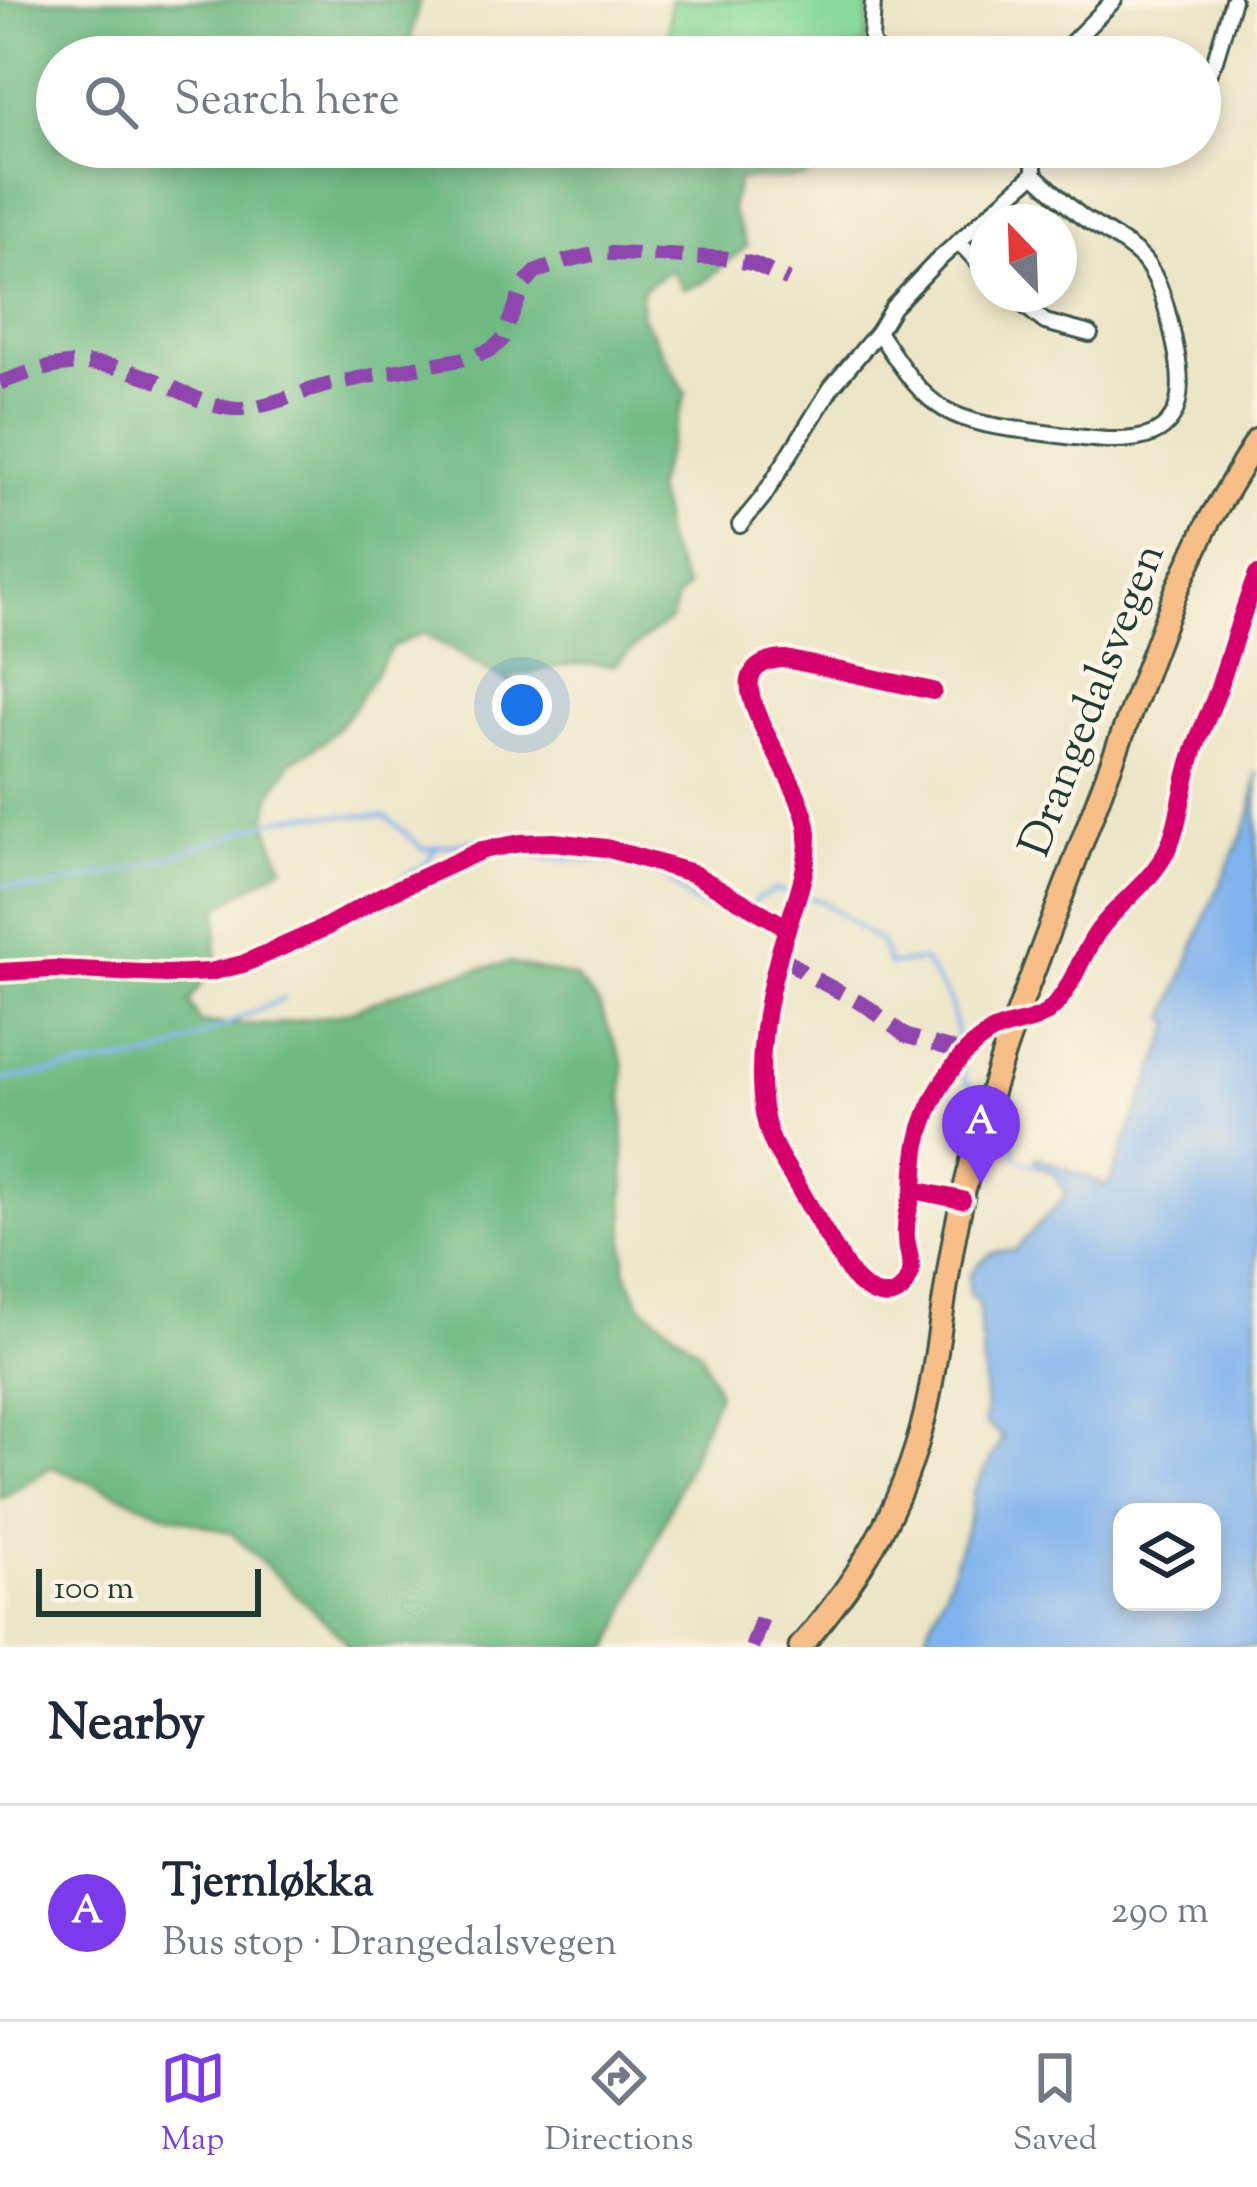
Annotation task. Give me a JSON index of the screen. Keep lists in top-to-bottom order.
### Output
{
  "streets": {
    "main road": ["Drangedalsvegen"]
  },
  "scale_bar": "100 m",
  "north": "top left",
  "page": {
    "search": "Search here",
    "pins": "A",
    "scale": "100 m",
    "heading": "Nearby",
    "list": [
      {
        "mark": "A",
        "name": "Tjernløkka",
        "note": "Bus stop · Drangedalsvegen",
        "value": "290 m"
      }
    ],
    "nav": ["Map", "Directions", "Saved"]
  }
}
